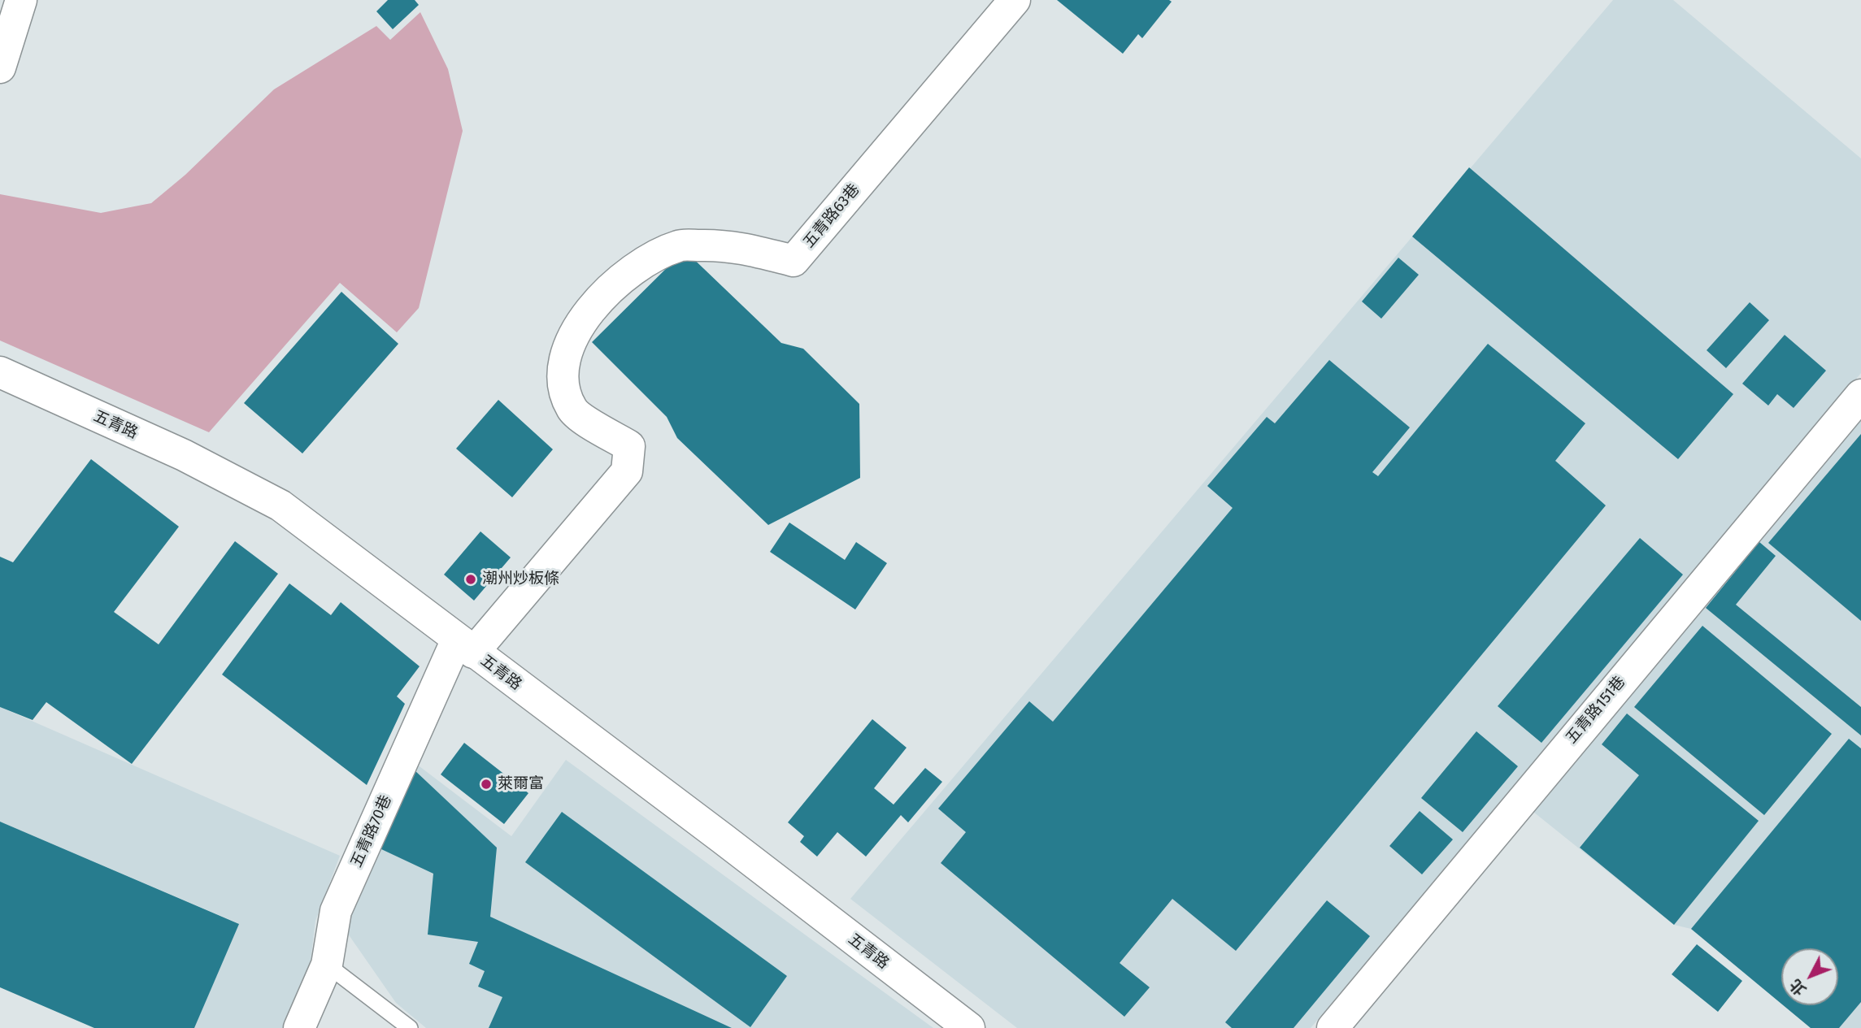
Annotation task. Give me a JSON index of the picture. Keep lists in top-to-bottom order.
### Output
{
  "streets": {
    "street": [
      "五青路63巷",
      "五青路",
      "五青路151巷",
      "五青路70巷"
    ]
  },
  "crossings": [
    ["五青路63巷", "五青路"],
    ["五青路63巷", "五青路70巷"],
    ["五青路", "五青路70巷"]
  ],
  "places": ["潮州炒板條", "萊爾富"],
  "north": "bottom left"
}
